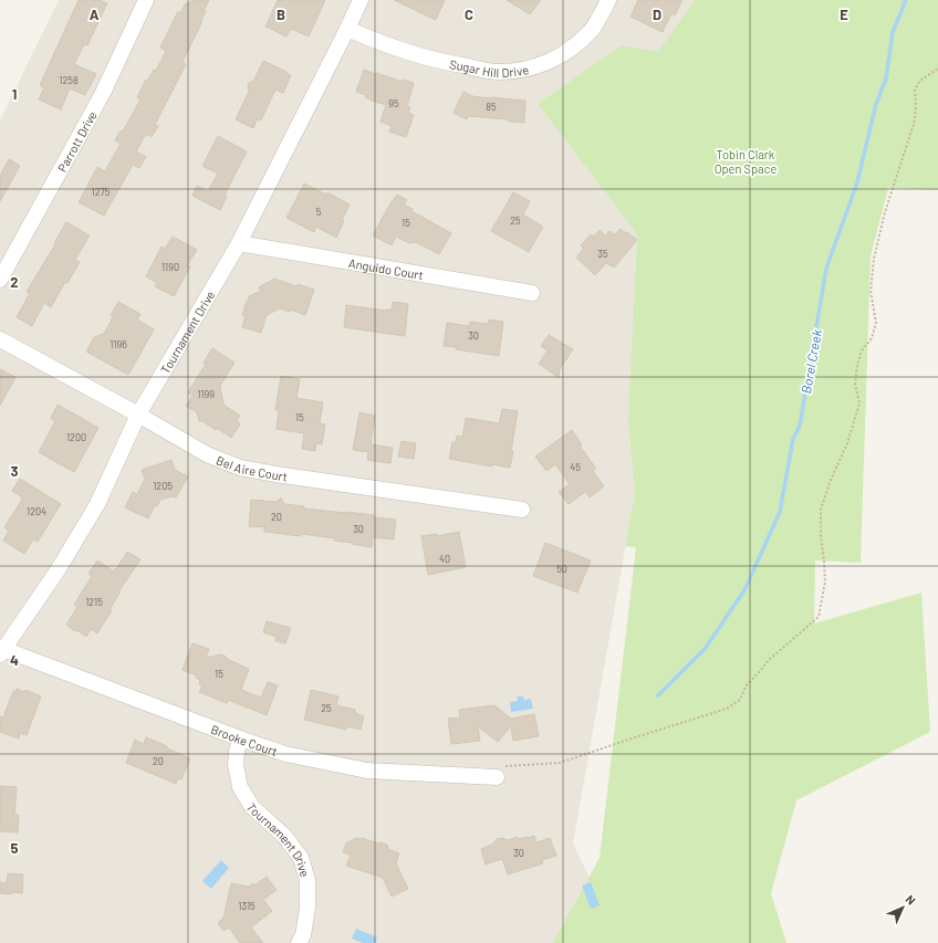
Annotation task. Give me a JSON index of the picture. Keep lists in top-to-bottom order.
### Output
{
  "streets": {
    "street": [
      "Sugar Hill Drive",
      "Parrott Drive",
      "Anguido Court",
      "Tournament Drive",
      "Bel Aire Court",
      "Brooke Court"
    ]
  },
  "crossings": [
    ["Sugar Hill Drive", "Tournament Drive"],
    ["Anguido Court", "Tournament Drive"],
    ["Tournament Drive", "Bel Aire Court"],
    ["Tournament Drive", "Brooke Court"]
  ],
  "water": ["Borel Creek"],
  "parks": ["Tobin Clark Open Space"],
  "house_numbers": [
    "1258",
    "95",
    "85",
    "1275",
    "5",
    "25",
    "15",
    "35",
    "1190",
    "30",
    "1196",
    "1199",
    "15",
    "1200",
    "45",
    "1205",
    "1204",
    "20",
    "30",
    "40",
    "50",
    "1215",
    "15",
    "25",
    "20",
    "30",
    "1315"
  ],
  "north": "top right",
  "grid": {
    "columns": [
      "A",
      "B",
      "C",
      "D",
      "E"
    ],
    "rows": [
      "1",
      "2",
      "3",
      "4",
      "5"
    ]
  }
}
